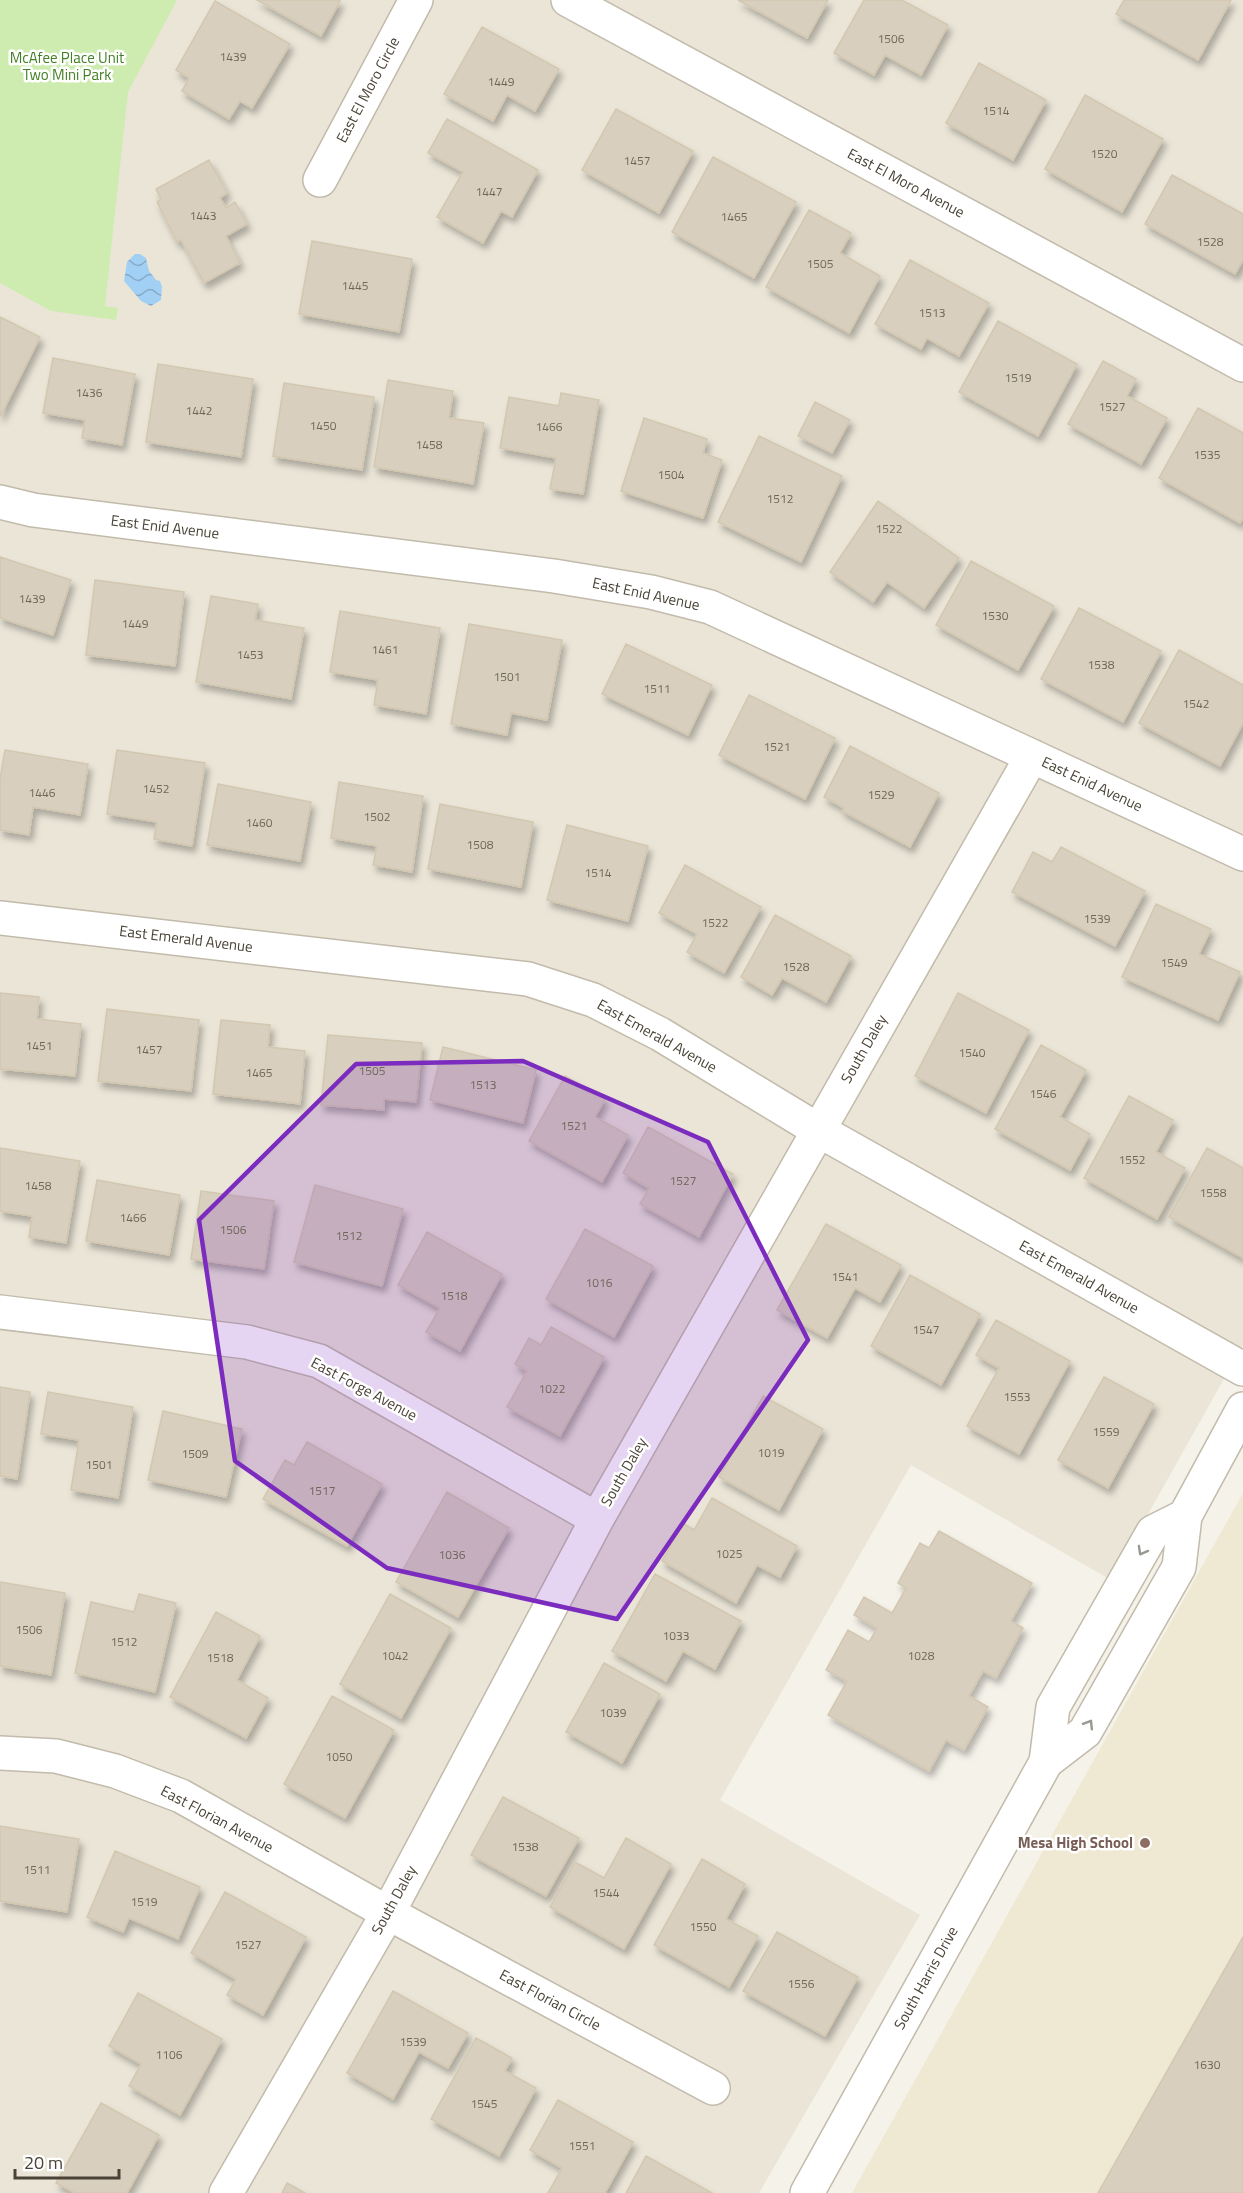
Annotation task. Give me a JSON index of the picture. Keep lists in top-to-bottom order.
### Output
{
  "streets": {
    "street": [
      "East El Moro Circle",
      "East El Moro Avenue",
      "East Enid Avenue",
      "East Emerald Avenue",
      "South Daley",
      "East Forge Avenue",
      "East Florian Avenue",
      "South Harris Drive",
      "East Florian Circle"
    ]
  },
  "crossings": [
    ["East Enid Avenue", "South Daley"],
    ["East Emerald Avenue", "South Daley"],
    ["South Daley", "East Forge Avenue"],
    ["South Daley", "East Florian Avenue"],
    ["South Daley", "East Florian Circle"],
    ["East Florian Avenue", "East Florian Circle"]
  ],
  "parks": ["McAfee Place Unit Two Mini Park"],
  "places": ["Mesa High School"],
  "house_numbers": [
    "1506",
    "1439",
    "1449",
    "1514",
    "1520",
    "1457",
    "1447",
    "1443",
    "1465",
    "1528",
    "1505",
    "1445",
    "1513",
    "1519",
    "1436",
    "1527",
    "1442",
    "1450",
    "1466",
    "1458",
    "1535",
    "1504",
    "1512",
    "1522",
    "1439",
    "1530",
    "1449",
    "1461",
    "1453",
    "1538",
    "1501",
    "1511",
    "1542",
    "1521",
    "1452",
    "1446",
    "1529",
    "1502",
    "1460",
    "1508",
    "1514",
    "1539",
    "1522",
    "1549",
    "1528",
    "1451",
    "1457",
    "1540",
    "1505",
    "1465",
    "1513",
    "1546",
    "1521",
    "1552",
    "1527",
    "1458",
    "1558",
    "1466",
    "1506",
    "1512",
    "1541",
    "1016",
    "1518",
    "1547",
    "1022",
    "1553",
    "1559",
    "1019",
    "1509",
    "1501",
    "1517",
    "1025",
    "1036",
    "1506",
    "1033",
    "1512",
    "1042",
    "1028",
    "1518",
    "1039",
    "1050",
    "1538",
    "1511",
    "1544",
    "1519",
    "1550",
    "1527",
    "1556",
    "1539",
    "1106",
    "1630",
    "1545",
    "1551"
  ],
  "scale_bar": "20 m"
}
